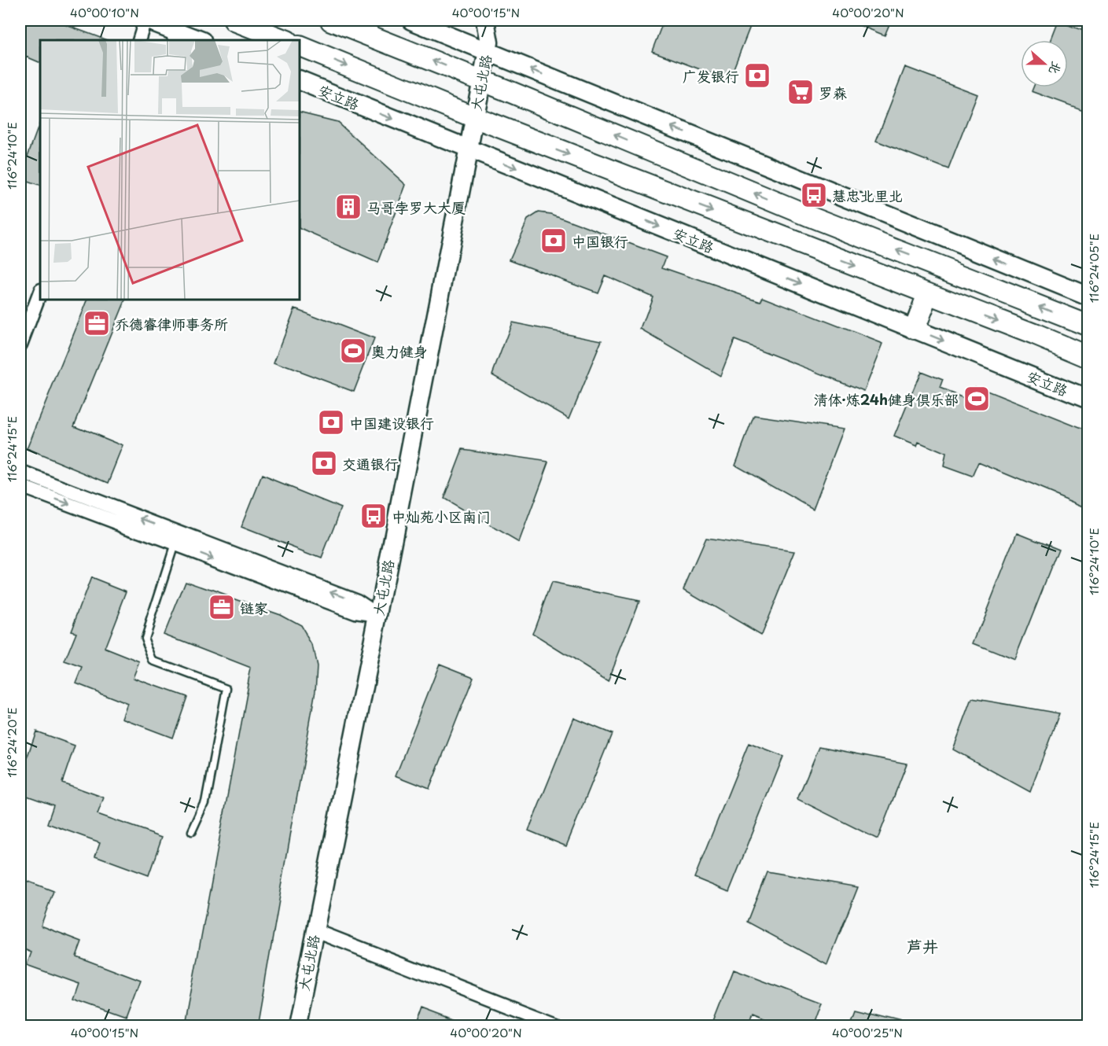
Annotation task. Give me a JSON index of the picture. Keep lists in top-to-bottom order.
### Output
{
  "streets": {
    "street": ["大屯北路", "安立路"]
  },
  "crossings": [
    ["大屯北路", "安立路"]
  ],
  "districts": ["芦井"],
  "places": {
    "bank": [
      "广发银行",
      "中国银行",
      "中国建设银行",
      "交通银行"
    ],
    "supermarket": ["罗森"],
    "bus stop": ["慧忠北里北", "中灿苑小区南门"],
    "building": ["马哥孛罗大大厦"],
    "office": ["乔德睿律师事务所", "链家"],
    "sports": ["奥力健身", "清体·炼24h健身俱乐部"]
  },
  "north": "right",
  "coordinates": [
    "40°00'10\"N",
    "40°00'15\"N",
    "40°00'20\"N",
    "116°24'10\"E",
    "116°24'05\"E",
    "116°24'15\"E",
    "116°24'20\"E",
    "40°00'25\"N"
  ]
}
